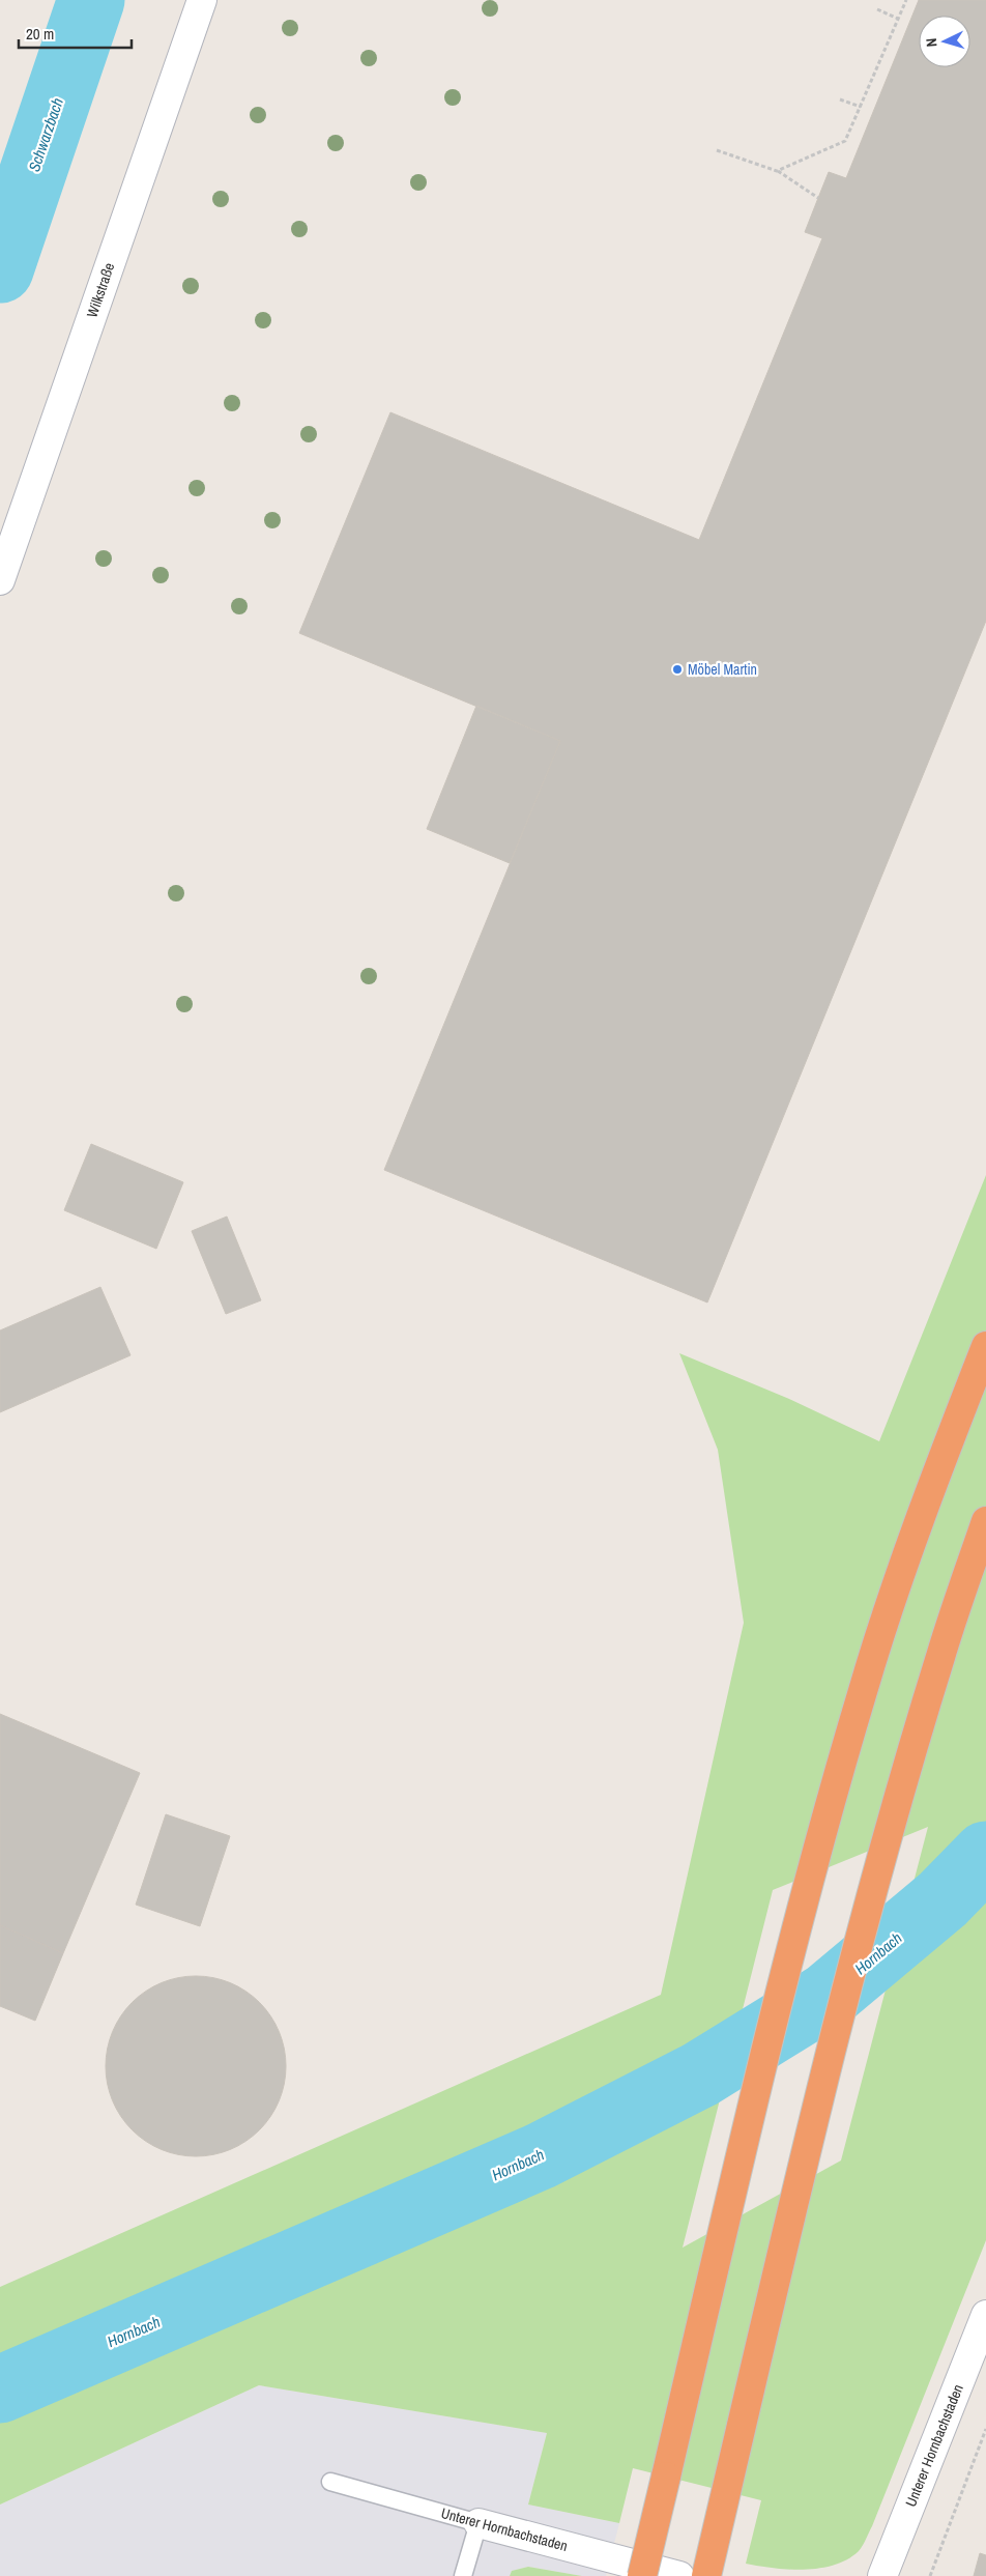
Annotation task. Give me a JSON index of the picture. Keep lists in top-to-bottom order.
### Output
{
  "streets": {
    "street": ["Wilkstraße", "Unterer Hornbachstaden"]
  },
  "water": ["Schwarzbach", "Hornbach"],
  "places": ["Möbel Martin"],
  "scale_bar": "20 m",
  "north": "left"
}
